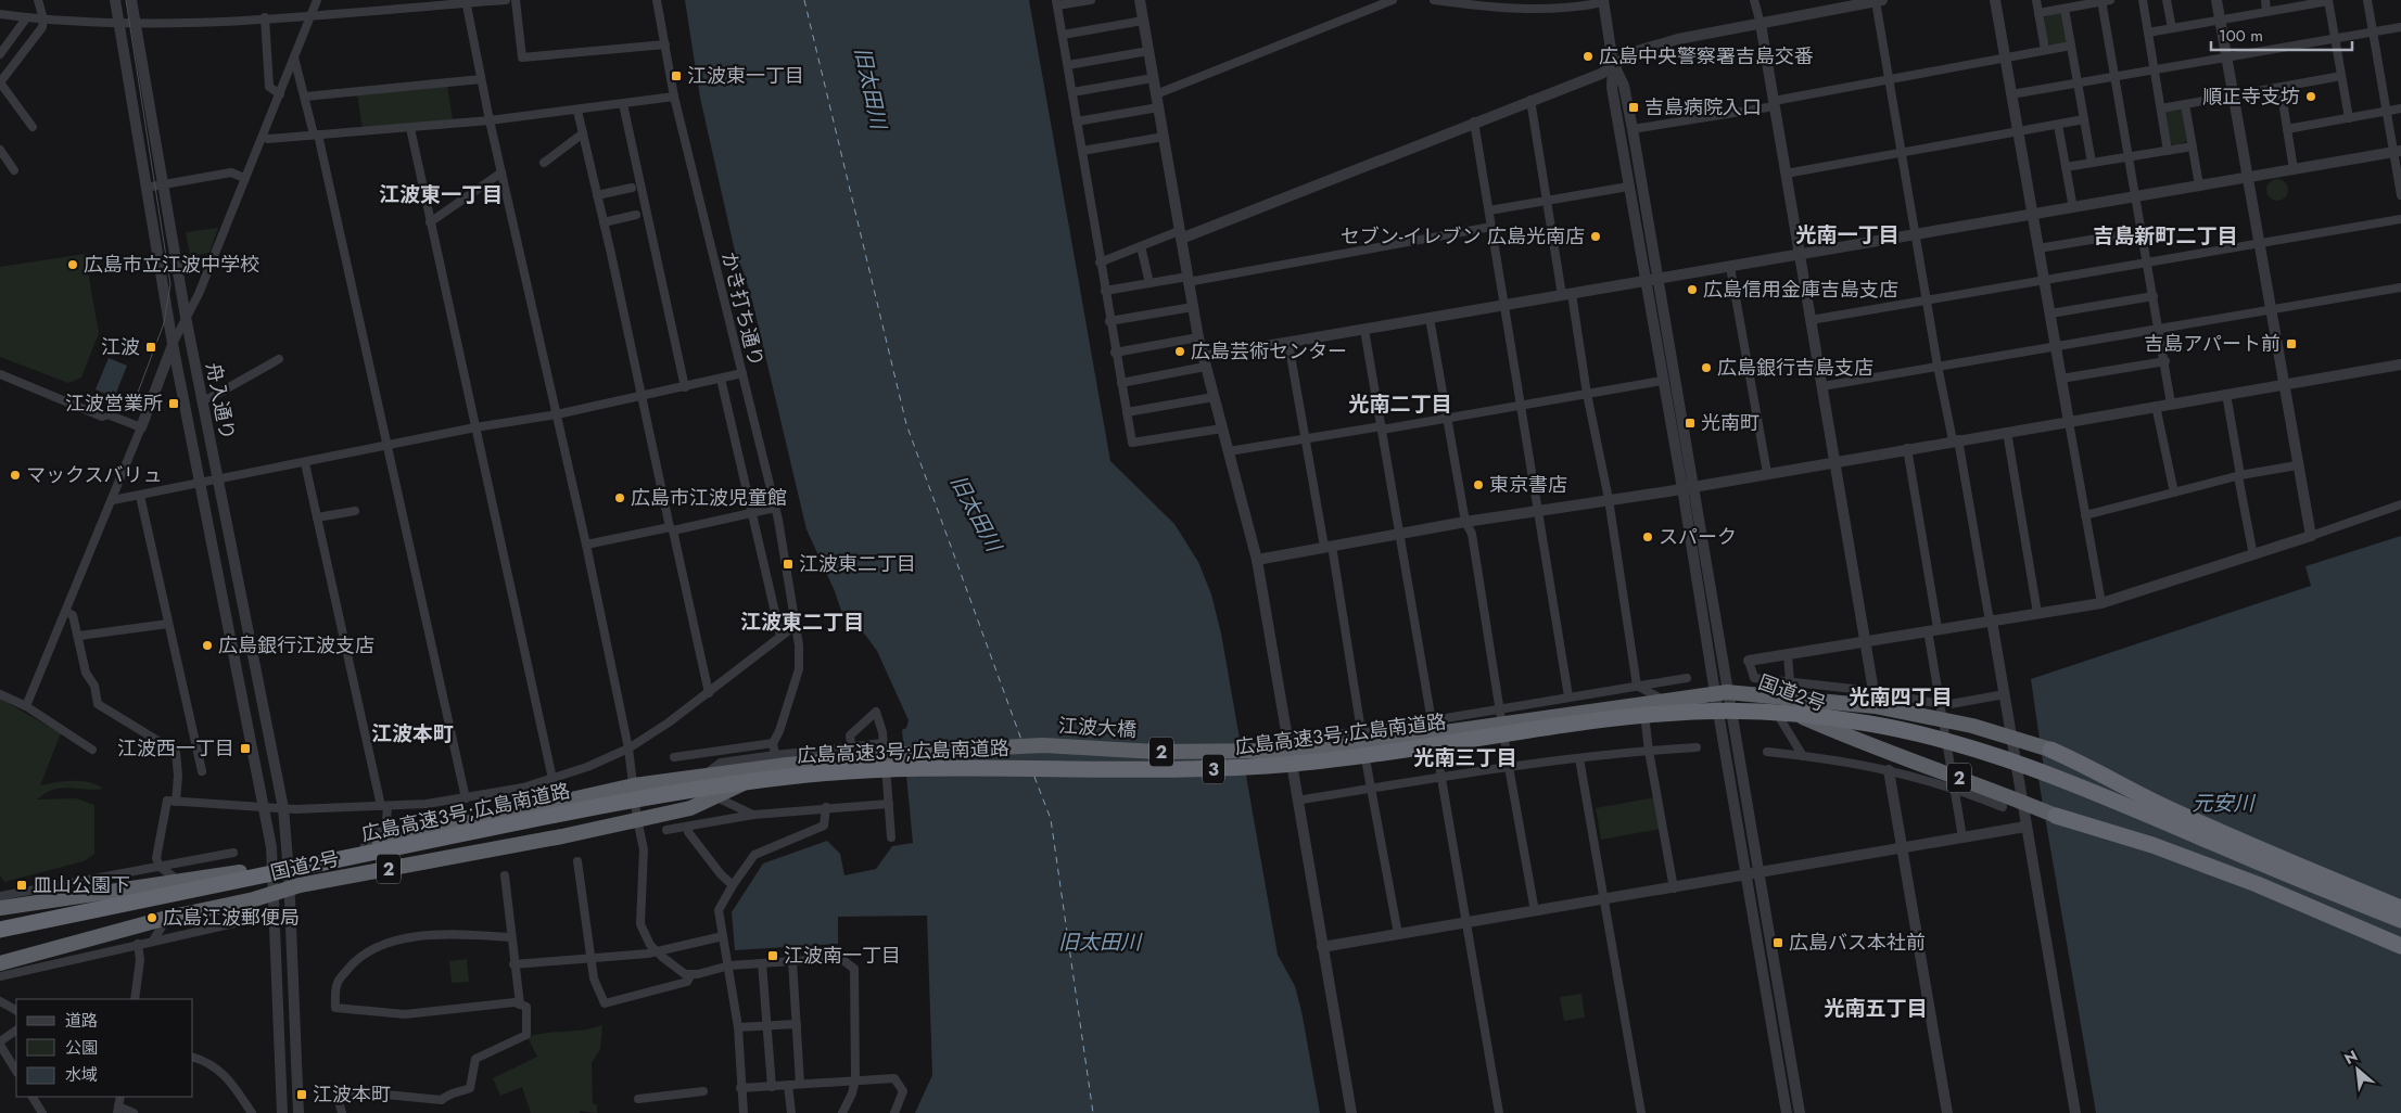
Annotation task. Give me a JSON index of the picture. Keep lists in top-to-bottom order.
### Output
{
  "streets": {
    "highway": [
      "国道2号",
      "江波大橋",
      "広島高速3号;広島南道路",
      "2",
      "3"
    ],
    "street": ["かき打ち通り", "舟入通り"]
  },
  "crossings": [
    ["舟入通り", "国道2号"],
    ["国道2号", "江波大橋"]
  ],
  "districts": [
    "江波東一丁目",
    "光南一丁目",
    "吉島新町二丁目",
    "光南二丁目",
    "江波東二丁目",
    "光南四丁目",
    "江波本町",
    "光南三丁目",
    "光南五丁目"
  ],
  "water": ["旧太田川", "元安川"],
  "places": {
    "other": [
      "広島中央警察署吉島交番",
      "順正寺支坊",
      "セブン-イレブン 広島光南店",
      "広島市立江波中学校",
      "広島信用金庫吉島支店",
      "広島芸術センター",
      "広島銀行吉島支店",
      "マックスバリュ",
      "東京書店",
      "広島市江波児童館",
      "スパーク",
      "広島銀行江波支店",
      "広島江波郵便局"
    ],
    "transit": [
      "江波東一丁目",
      "吉島病院入口",
      "吉島アパート前",
      "江波",
      "江波営業所",
      "光南町",
      "江波東二丁目",
      "江波西一丁目",
      "皿山公園下",
      "広島バス本社前",
      "江波南一丁目",
      "江波本町"
    ]
  },
  "legend": ["道路", "公園", "水域"],
  "scale_bar": "100 m",
  "north": "top left"
}
